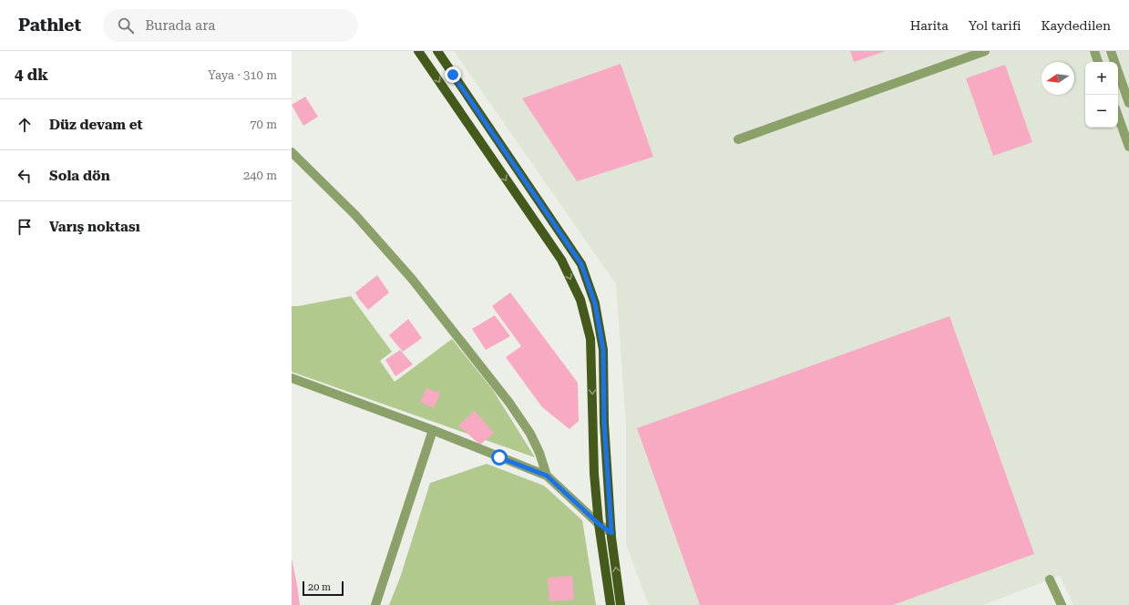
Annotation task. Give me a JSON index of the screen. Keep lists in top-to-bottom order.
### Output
{
  "scale_bar": "20 m",
  "north": "left",
  "page": {
    "header": "Pathlet",
    "search": "Burada ara",
    "nav": ["Harita", "Yol tarifi", "Kaydedilen"],
    "heading": ["4 dk", "Yaya · 310 m"],
    "map_buttons": ["+", "−"],
    "list": [
      ["Düz devam et", "70 m"],
      ["Sola dön", "240 m"],
      "Varış noktası"
    ],
    "scale": "20 m"
  }
}
